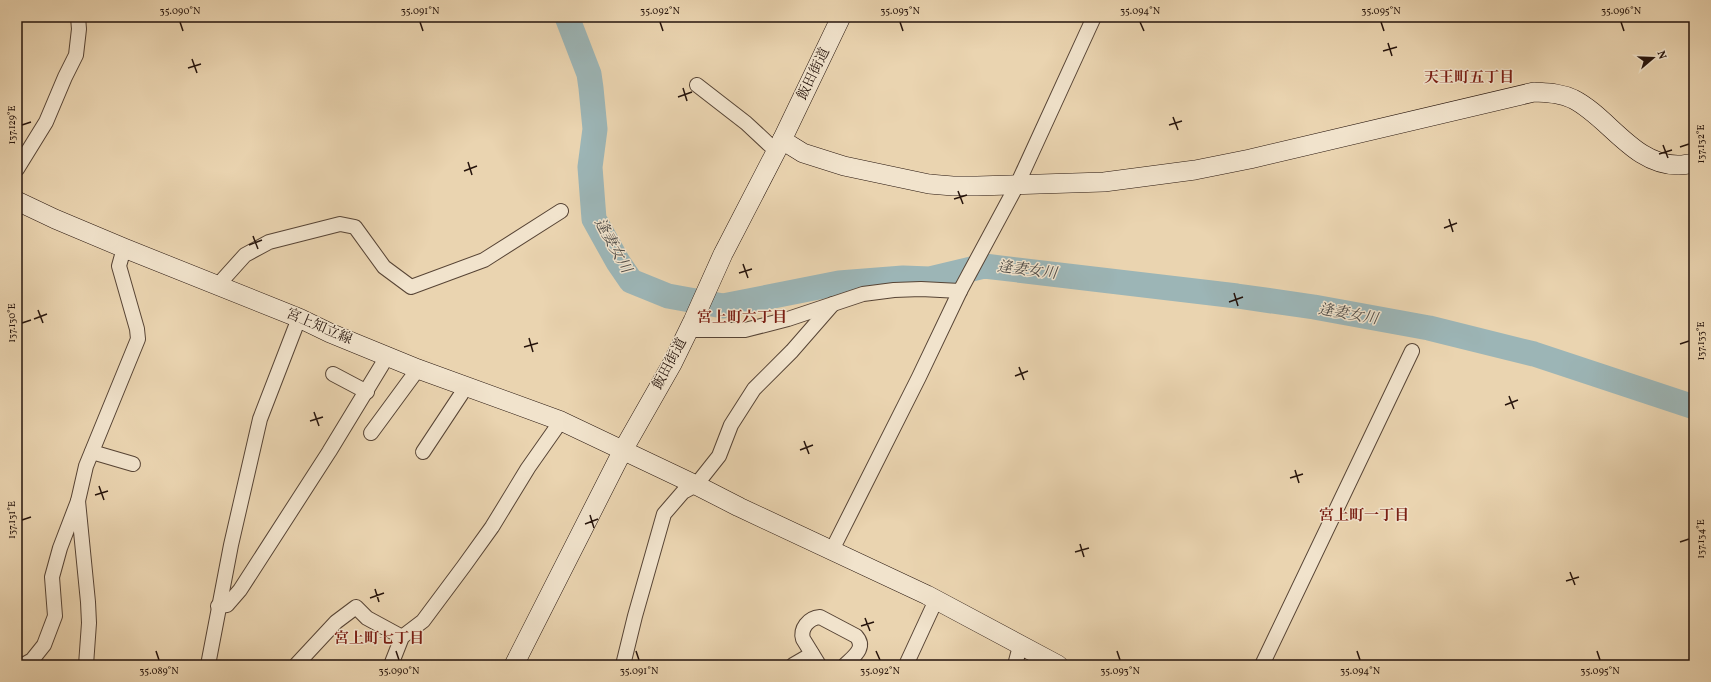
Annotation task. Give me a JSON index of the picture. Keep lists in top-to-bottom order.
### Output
{
  "streets": {
    "street": ["飯田街道", "宮上知立線"]
  },
  "crossings": [
    ["飯田街道", "宮上知立線"]
  ],
  "districts": [
    "天王町五丁目",
    "宮上町六丁目",
    "宮上町一丁目",
    "宮上町七丁目"
  ],
  "water": ["逢妻女川"],
  "north": "right",
  "coordinates": [
    "35.090°N",
    "35.091°N",
    "35.092°N",
    "35.093°N",
    "35.094°N",
    "35.095°N",
    "35.096°N",
    "137.129°E",
    "137.132°E",
    "137.130°E",
    "137.133°E",
    "137.131°E",
    "137.134°E",
    "35.089°N"
  ]
}
